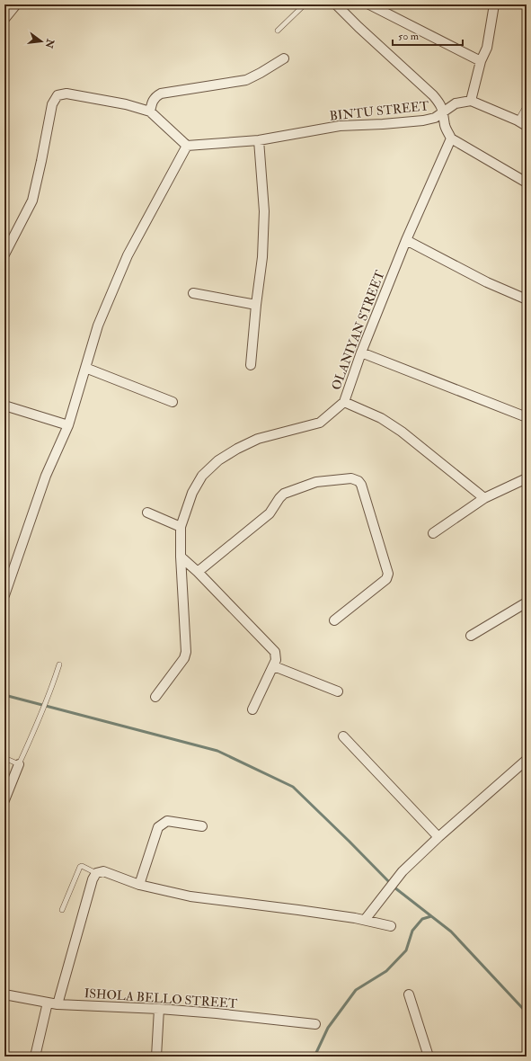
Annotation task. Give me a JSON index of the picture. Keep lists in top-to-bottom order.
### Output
{
  "streets": {
    "street": ["BINTU STREET", "OLANIYAN STREET", "ISHOLA BELLO STREET"]
  },
  "scale_bar": "50 m",
  "north": "right"
}
